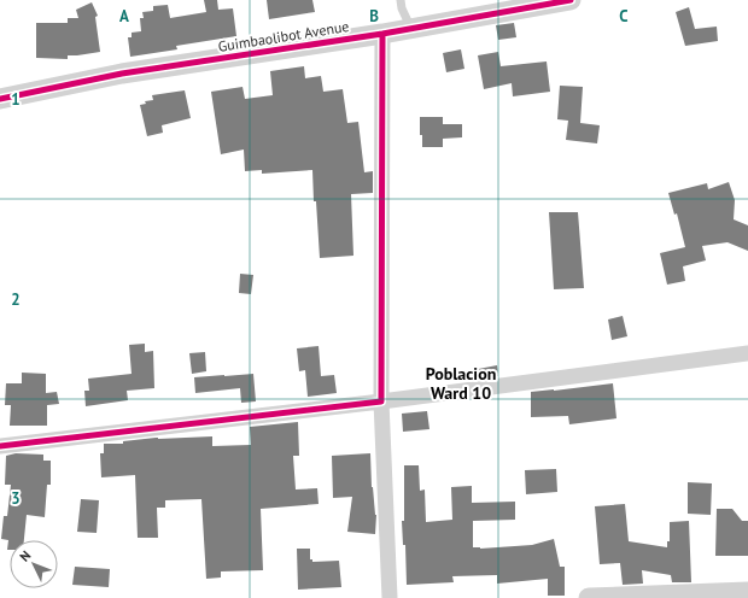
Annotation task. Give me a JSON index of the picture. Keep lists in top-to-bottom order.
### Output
{
  "streets": {
    "street": ["Guimbaolibot Avenue"]
  },
  "districts": ["Poblacion Ward 10"],
  "north": "top left",
  "grid": {
    "columns": ["A", "B", "C"],
    "rows": ["1", "2", "3"]
  }
}
